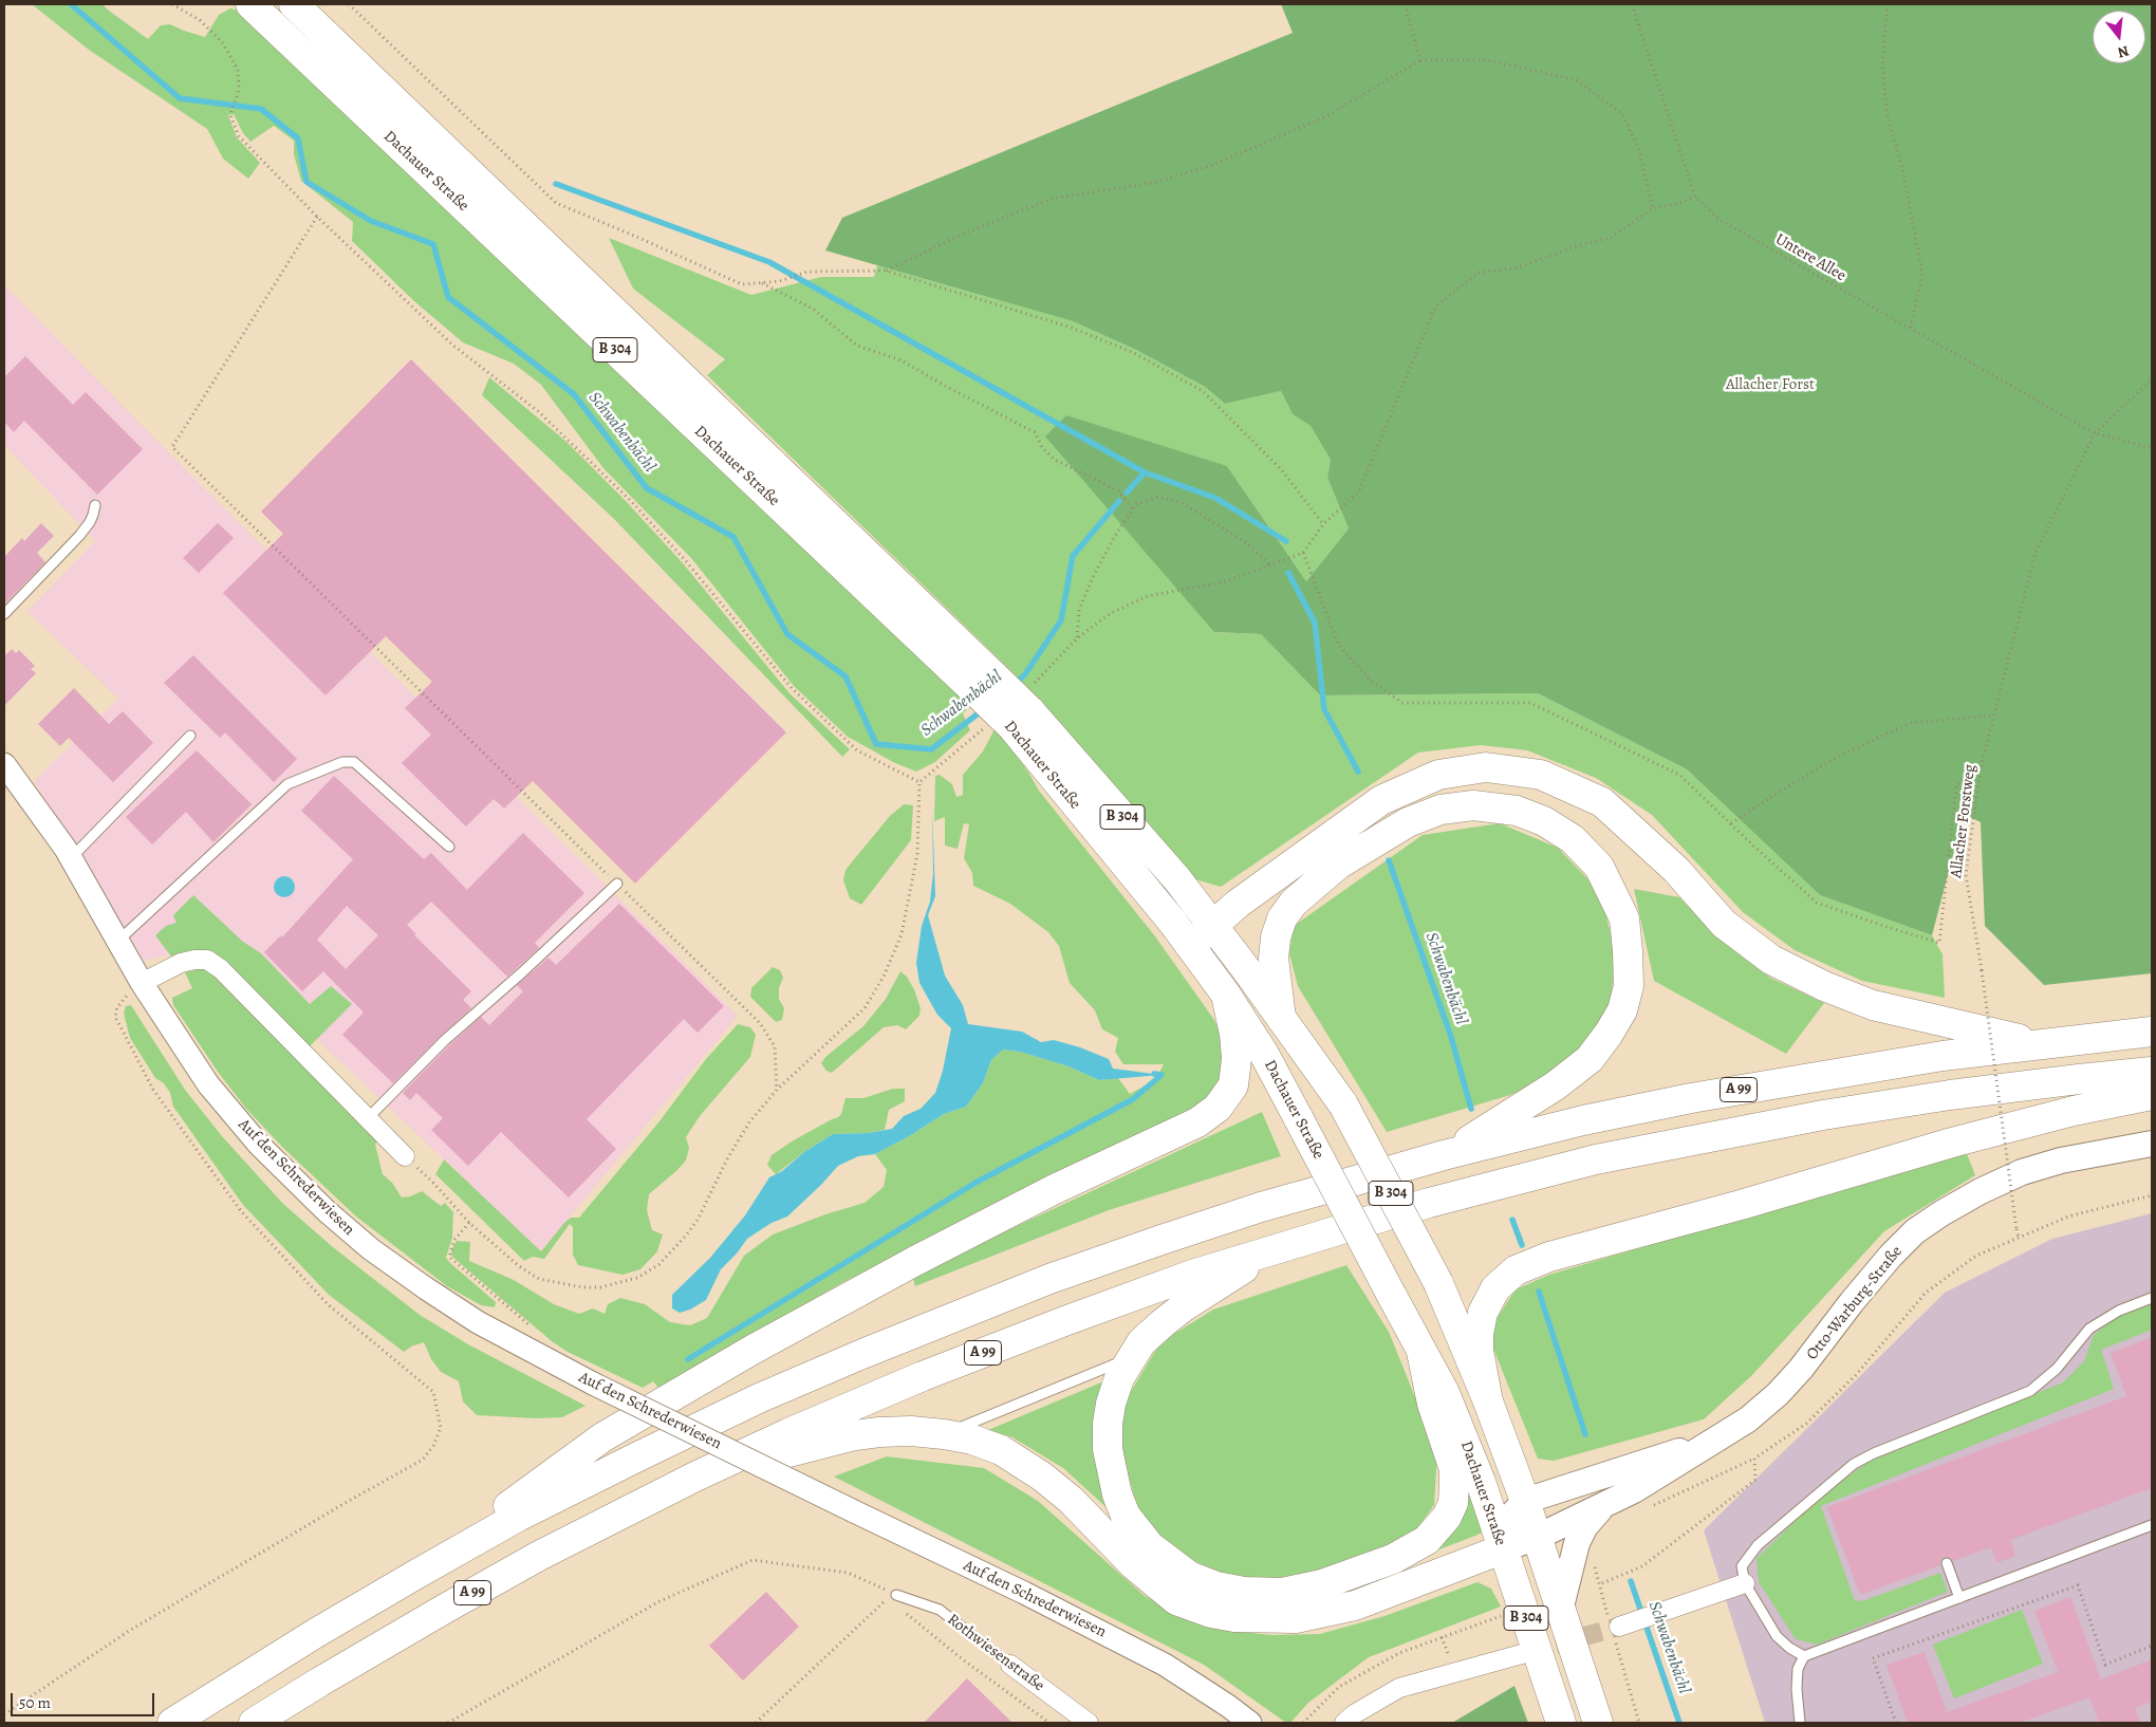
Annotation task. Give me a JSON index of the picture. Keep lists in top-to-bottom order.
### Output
{
  "streets": {
    "main road": [
      "Dachauer Straße",
      "B 304",
      "A 99",
      "Otto-Warburg-Straße"
    ],
    "street": ["Auf den Schrederwiesen", "Rothwiesenstraße"],
    "path": ["Untere Allee", "Allacher Forstweg"]
  },
  "crossings": [
    ["Dachauer Straße", "B 304"],
    ["Dachauer Straße", "Otto-Warburg-Straße"],
    ["Untere Allee", "Allacher Forstweg"],
    ["B 304", "Otto-Warburg-Straße"]
  ],
  "water": ["Schwabenbächl"],
  "parks": ["Allacher Forst"],
  "scale_bar": "50 m",
  "north": "bottom"
}
